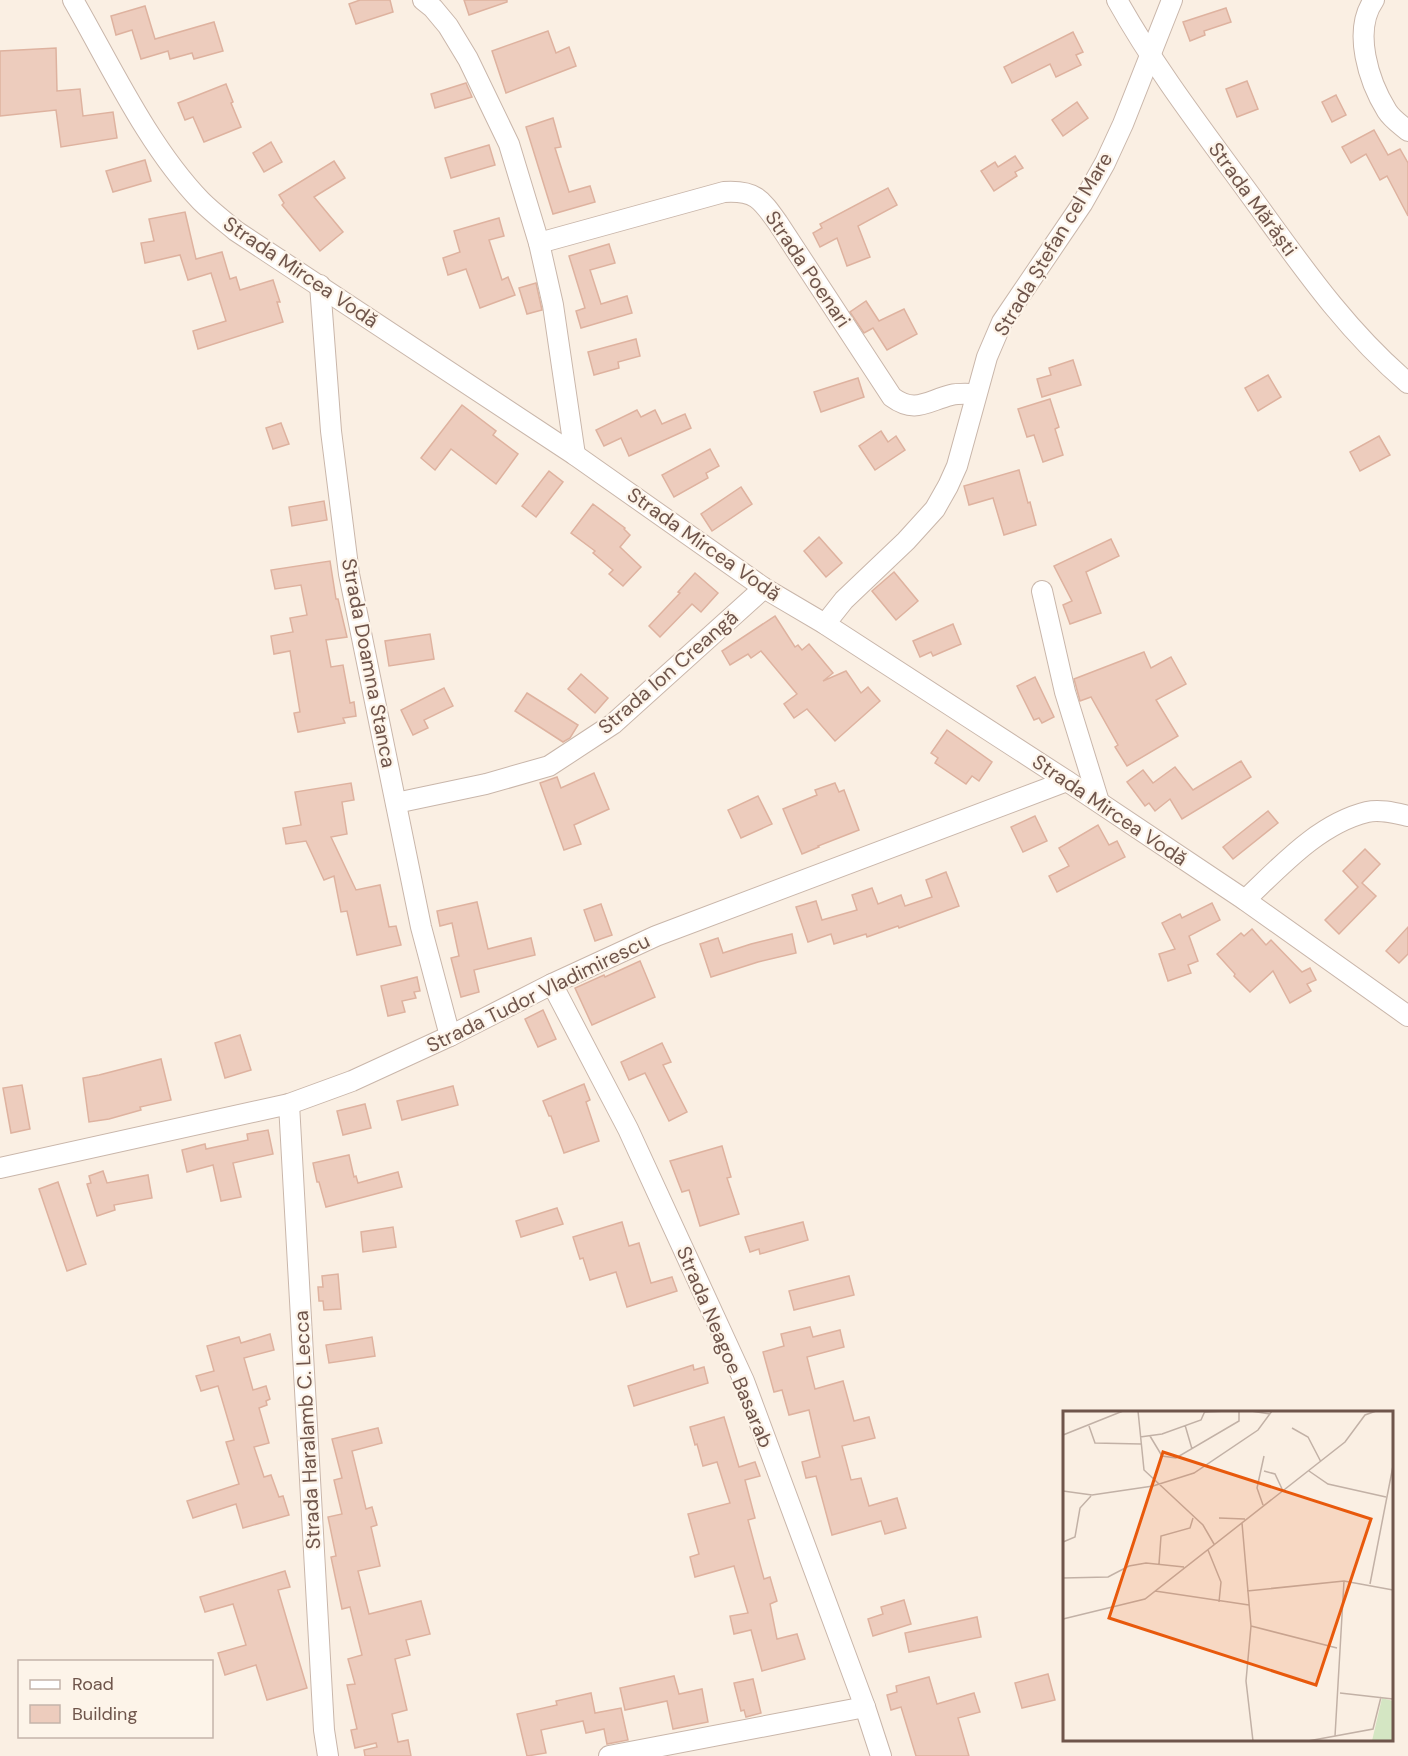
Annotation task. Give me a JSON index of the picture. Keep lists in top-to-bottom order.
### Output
{
  "streets": {
    "street": [
      "Strada Mărăști",
      "Strada Ștefan cel Mare",
      "Strada Poenari",
      "Strada Mircea Vodă",
      "Strada Doamna Stanca",
      "Strada Ion Creangă",
      "Strada Tudor Vladimirescu",
      "Strada Neagoe Basarab",
      "Strada Haralamb C. Lecca"
    ]
  },
  "crossings": [
    ["Strada Mărăști", "Strada Ștefan cel Mare"],
    ["Strada Ștefan cel Mare", "Strada Poenari"],
    ["Strada Ștefan cel Mare", "Strada Mircea Vodă"],
    ["Strada Mircea Vodă", "Strada Doamna Stanca"],
    ["Strada Mircea Vodă", "Strada Ion Creangă"],
    ["Strada Mircea Vodă", "Strada Tudor Vladimirescu"],
    ["Strada Doamna Stanca", "Strada Ion Creangă"],
    ["Strada Doamna Stanca", "Strada Tudor Vladimirescu"],
    ["Strada Tudor Vladimirescu", "Strada Neagoe Basarab"],
    ["Strada Tudor Vladimirescu", "Strada Haralamb C. Lecca"]
  ],
  "legend": ["Road", "Building"]
}
